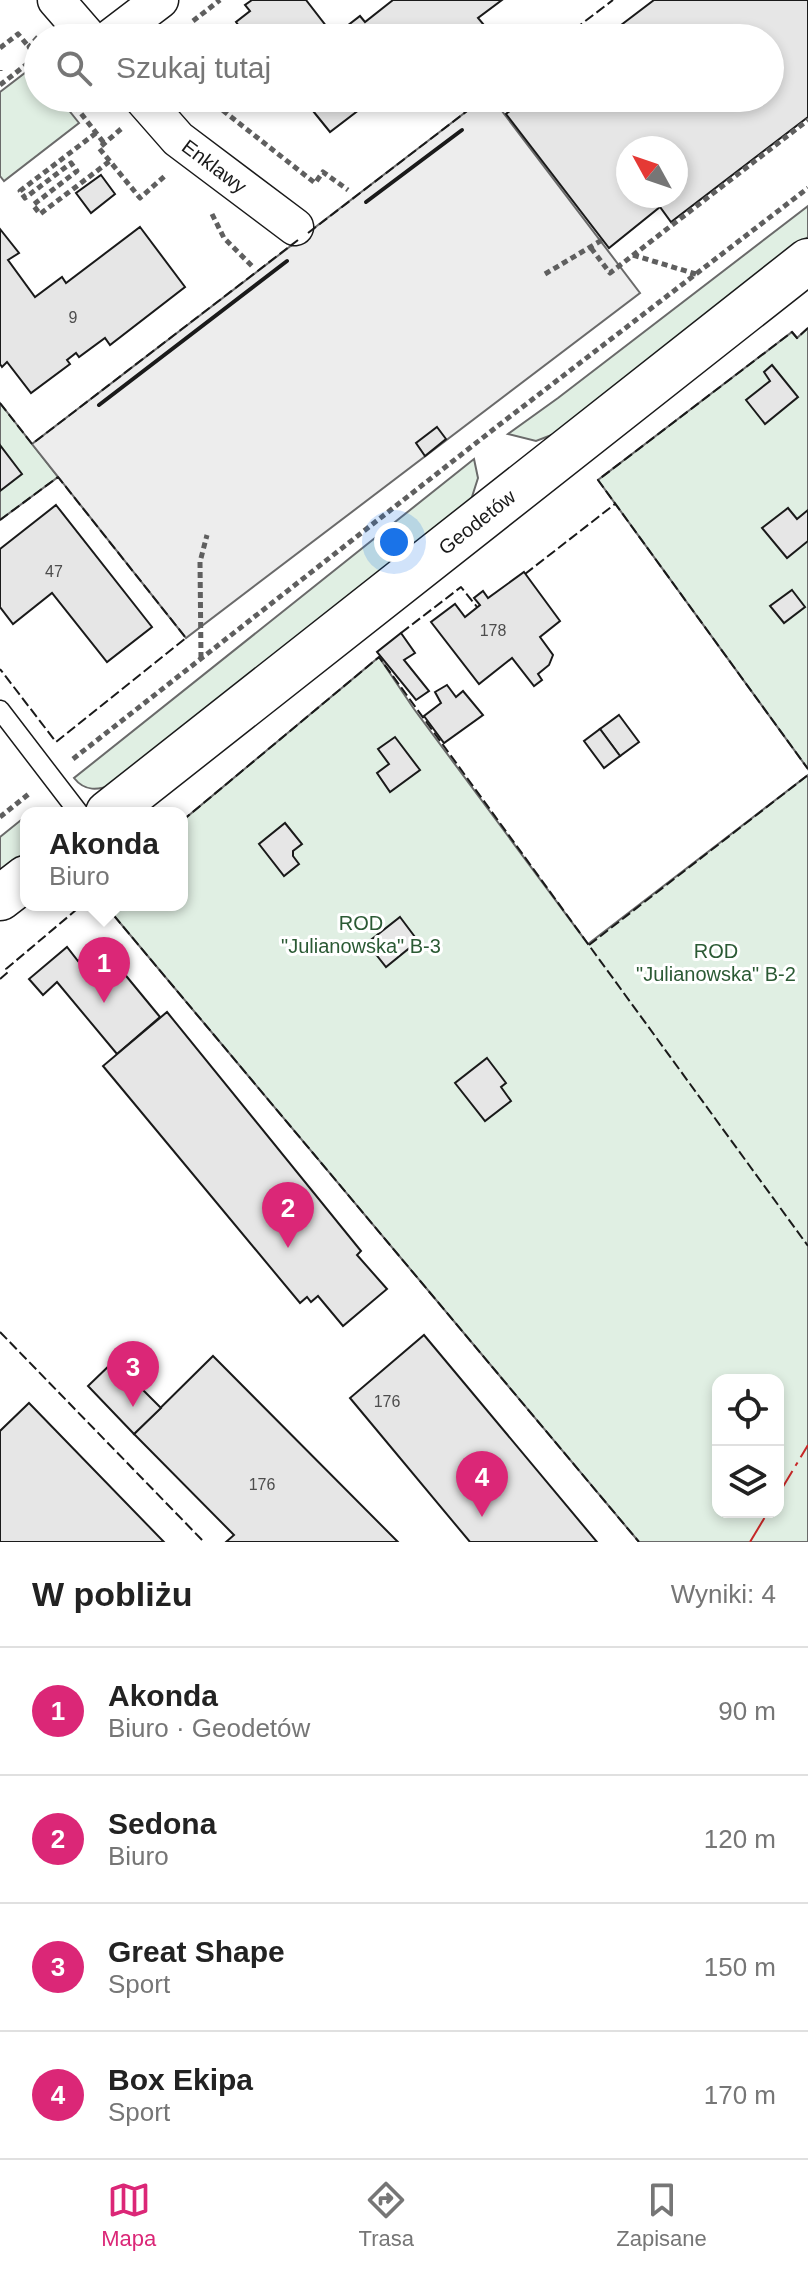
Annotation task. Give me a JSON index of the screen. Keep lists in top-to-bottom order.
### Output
{
  "streets": {
    "street": ["Enklawy", "Geodetów"]
  },
  "parks": ["ROD \"Julianowska\" B-3", "ROD \"Julianowska\" B-2"],
  "house_numbers": [
    "9",
    "47",
    "178",
    "176",
    "176"
  ],
  "north": "top left",
  "page": {
    "search": "Szukaj tutaj",
    "popup": ["Akonda", "Biuro"],
    "pins": [
      "1",
      "2",
      "3",
      "4"
    ],
    "heading": ["W pobliżu", "Wyniki: 4"],
    "list": [
      {
        "mark": "1",
        "name": "Akonda",
        "note": "Biuro · Geodetów",
        "value": "90 m"
      },
      {
        "mark": "2",
        "name": "Sedona",
        "note": "Biuro",
        "value": "120 m"
      },
      {
        "mark": "3",
        "name": "Great Shape",
        "note": "Sport",
        "value": "150 m"
      },
      {
        "mark": "4",
        "name": "Box Ekipa",
        "note": "Sport",
        "value": "170 m"
      }
    ],
    "nav": ["Mapa", "Trasa", "Zapisane"]
  }
}
